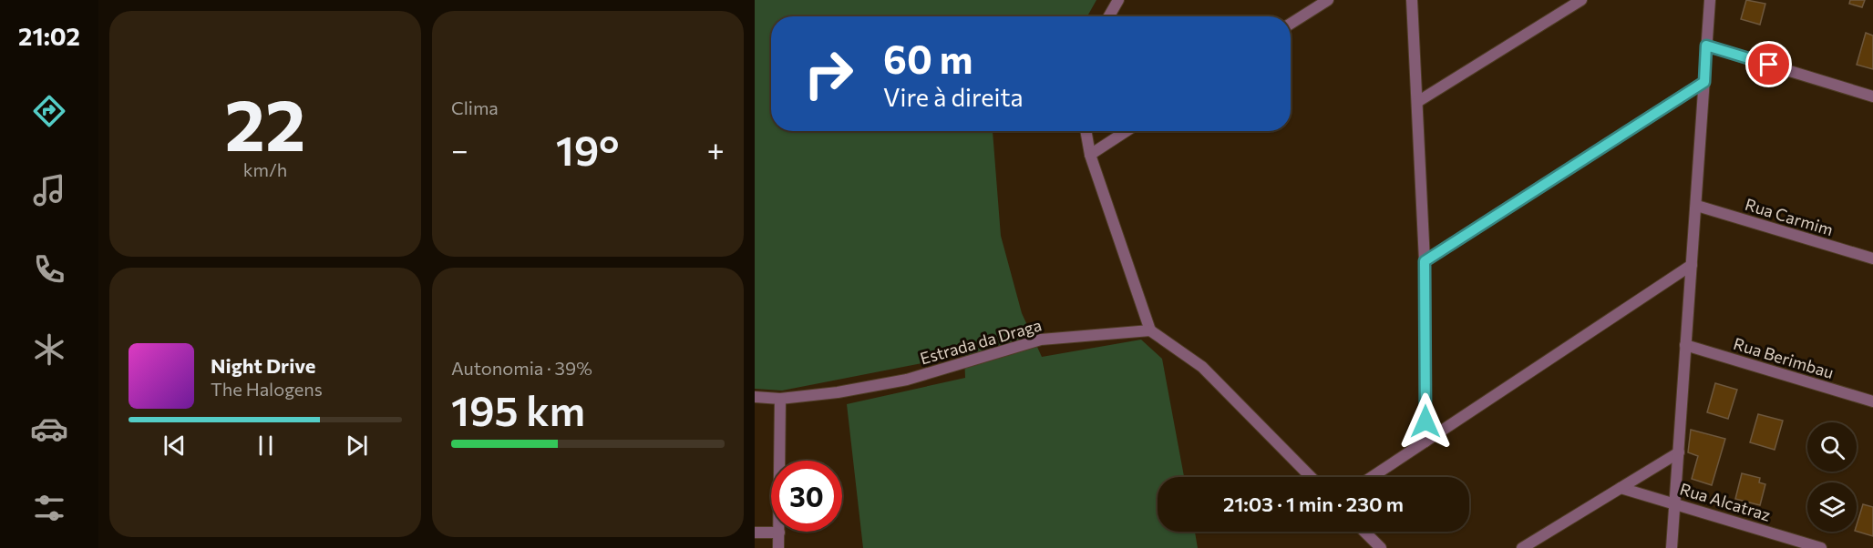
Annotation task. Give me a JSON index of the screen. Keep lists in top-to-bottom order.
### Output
{
  "streets": {
    "street": [
      "Rua Carmim",
      "Estrada da Draga",
      "Rua Berimbau",
      "Rua Alcatraz"
    ]
  },
  "page": {
    "tabs": "21:02",
    "tile": [
      ["22", "km/h"],
      "Clima",
      ["Autonomia · 39%", "195 km"]
    ],
    "turn": ["60 m", "Vire à direita"],
    "heat": ["−", "19°", "+"],
    "song": ["Night Drive", "The Halogens"],
    "limit": "30",
    "trip": "21:03 · 1 min · 230 m"
  }
}
